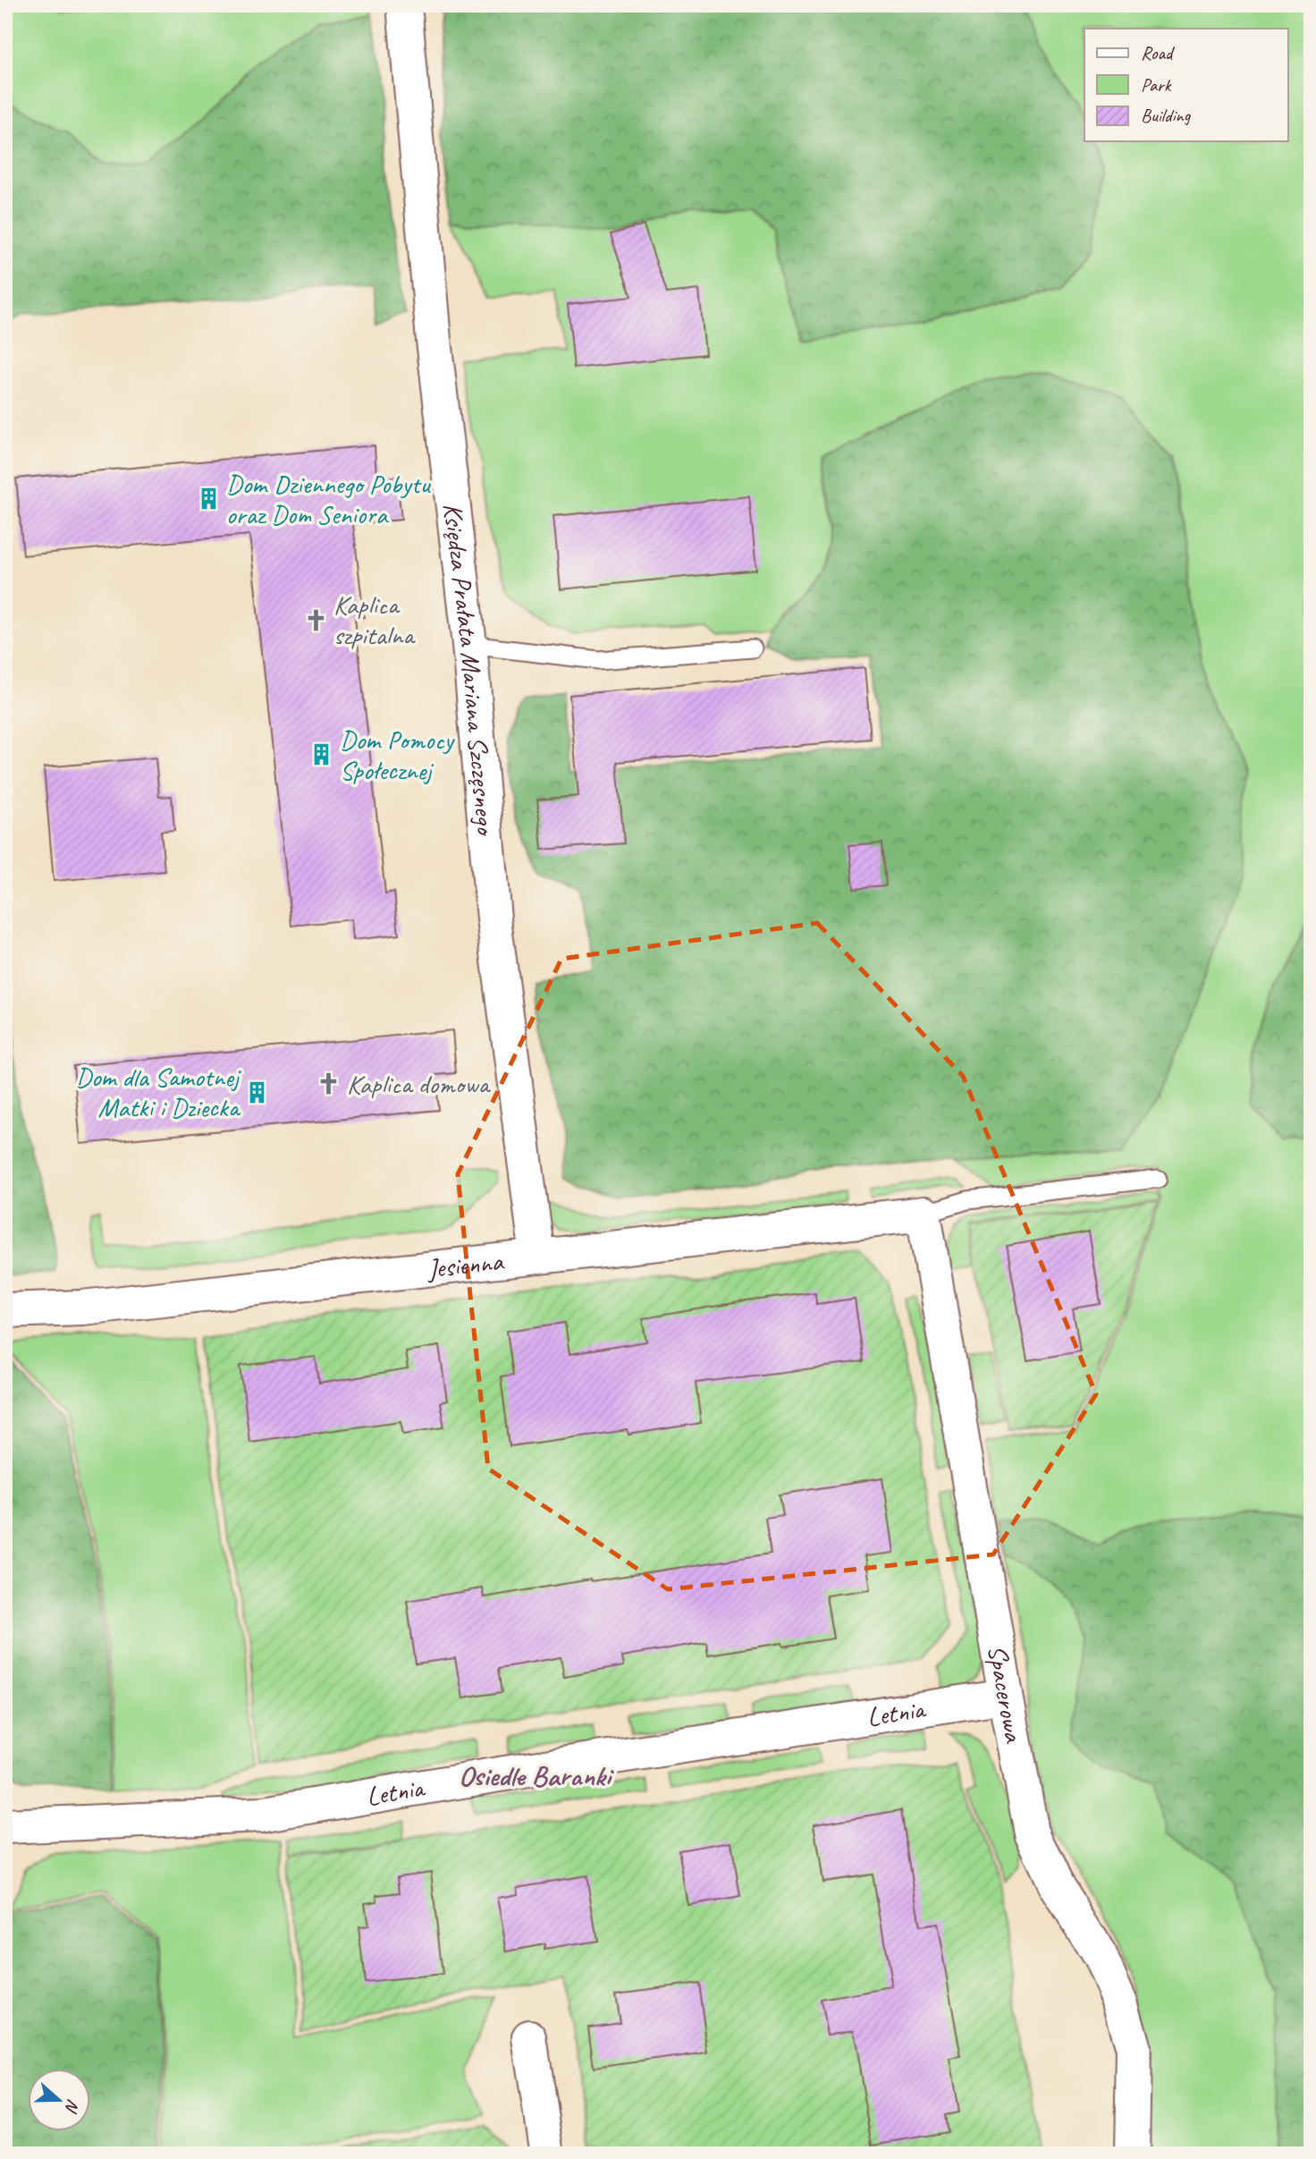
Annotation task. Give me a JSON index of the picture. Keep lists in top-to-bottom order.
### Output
{
  "streets": {
    "street": [
      "Księdza Prałata Mariana Szczęsnego",
      "Jesienna",
      "Spacerowa",
      "Letnia"
    ]
  },
  "crossings": [
    ["Księdza Prałata Mariana Szczęsnego", "Jesienna"],
    ["Jesienna", "Spacerowa"],
    ["Spacerowa", "Letnia"]
  ],
  "districts": ["Osiedle Baranki"],
  "places": {
    "building": ["Dom Dziennego Pobytu oraz Dom Seniora", "Dom Pomocy Społecznej", "Dom dla Samotnej Matki i Dziecka"],
    "church": ["Kaplica szpitalna", "Kaplica domowa"]
  },
  "legend": ["Road", "Park", "Building"],
  "north": "right"
}
